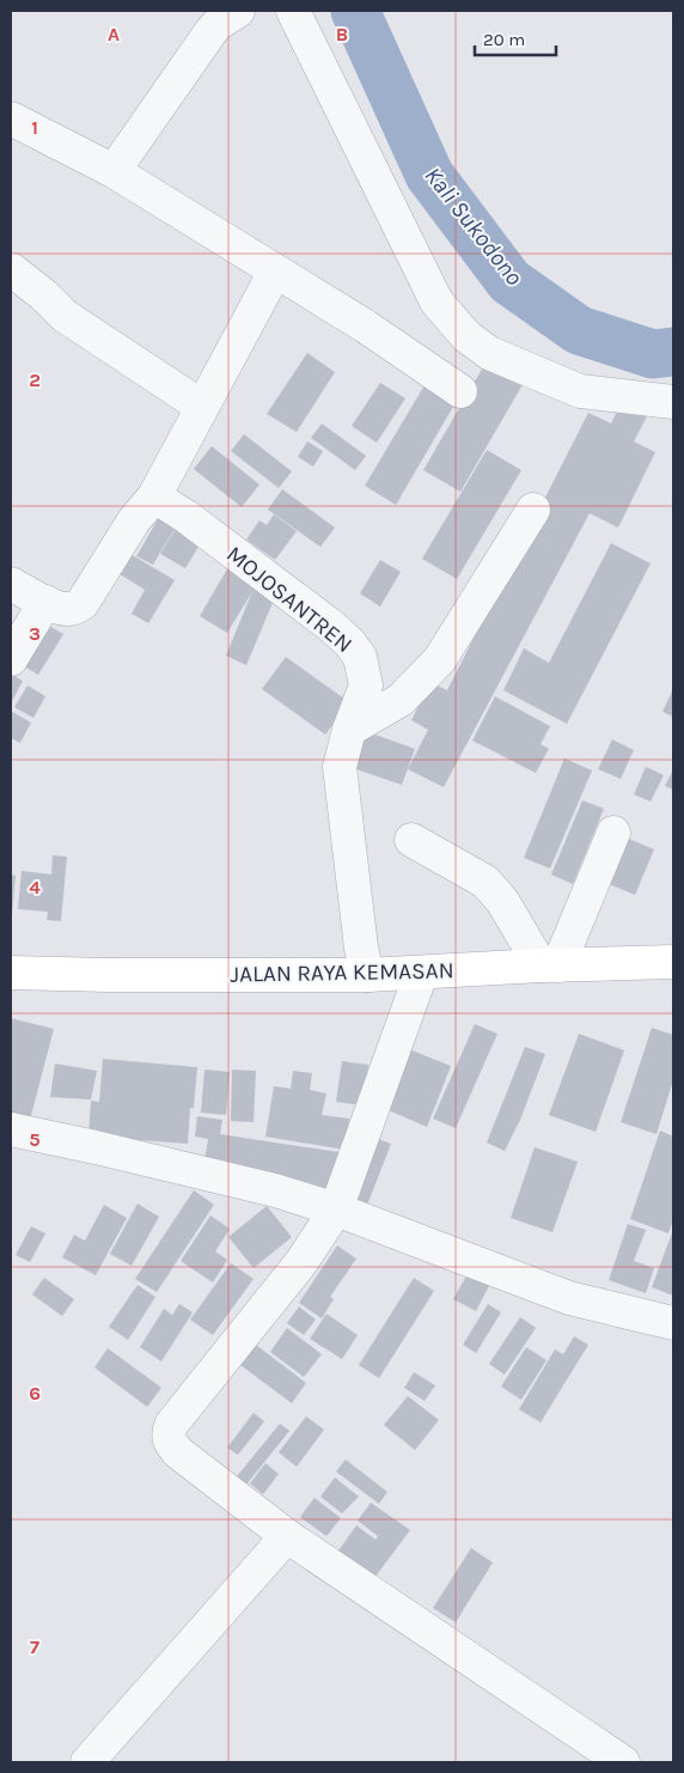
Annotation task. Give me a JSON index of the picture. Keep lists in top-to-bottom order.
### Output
{
  "streets": {
    "main road": ["JALAN RAYA KEMASAN"],
    "street": ["MOJOSANTREN"]
  },
  "crossings": [
    ["MOJOSANTREN", "JALAN RAYA KEMASAN"]
  ],
  "water": ["Kali Sukodono"],
  "scale_bar": "20 m",
  "grid": {
    "columns": ["A", "B"],
    "rows": [
      "1",
      "2",
      "3",
      "4",
      "5",
      "6",
      "7"
    ]
  }
}
